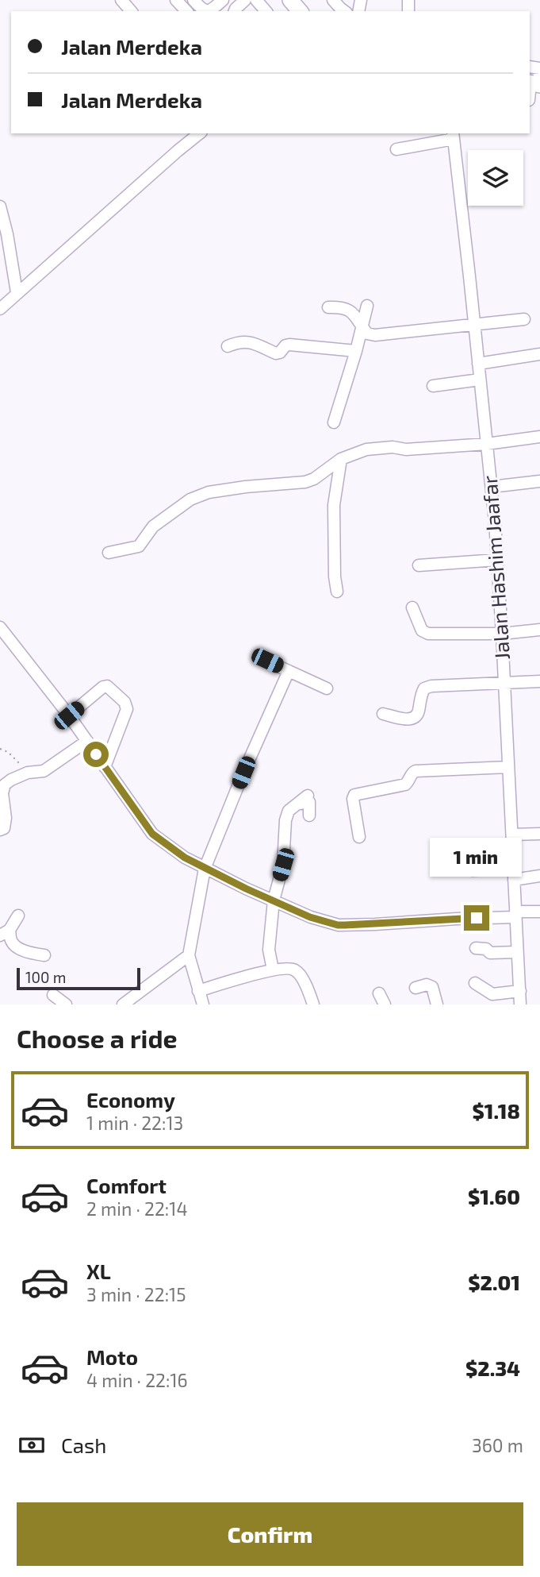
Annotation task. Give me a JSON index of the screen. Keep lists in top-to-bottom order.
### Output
{
  "streets": {
    "street": ["Jalan Hashim Jaafar"]
  },
  "scale_bar": "100 m",
  "page": {
    "banner": ["Jalan Merdeka", "Jalan Merdeka"],
    "bubble": "1 min",
    "scale": "100 m",
    "heading": "Choose a ride",
    "list": [
      {
        "name": "Economy",
        "note": "1 min · 22:13",
        "value": "$1.18"
      },
      {
        "name": "Comfort",
        "note": "2 min · 22:14",
        "value": "$1.60"
      },
      {
        "name": "XL",
        "note": "3 min · 22:15",
        "value": "$2.01"
      },
      {
        "name": "Moto",
        "note": "4 min · 22:16",
        "value": "$2.34"
      }
    ],
    "pay": ["Cash", "360 m"],
    "buttons": "Confirm"
  }
}
